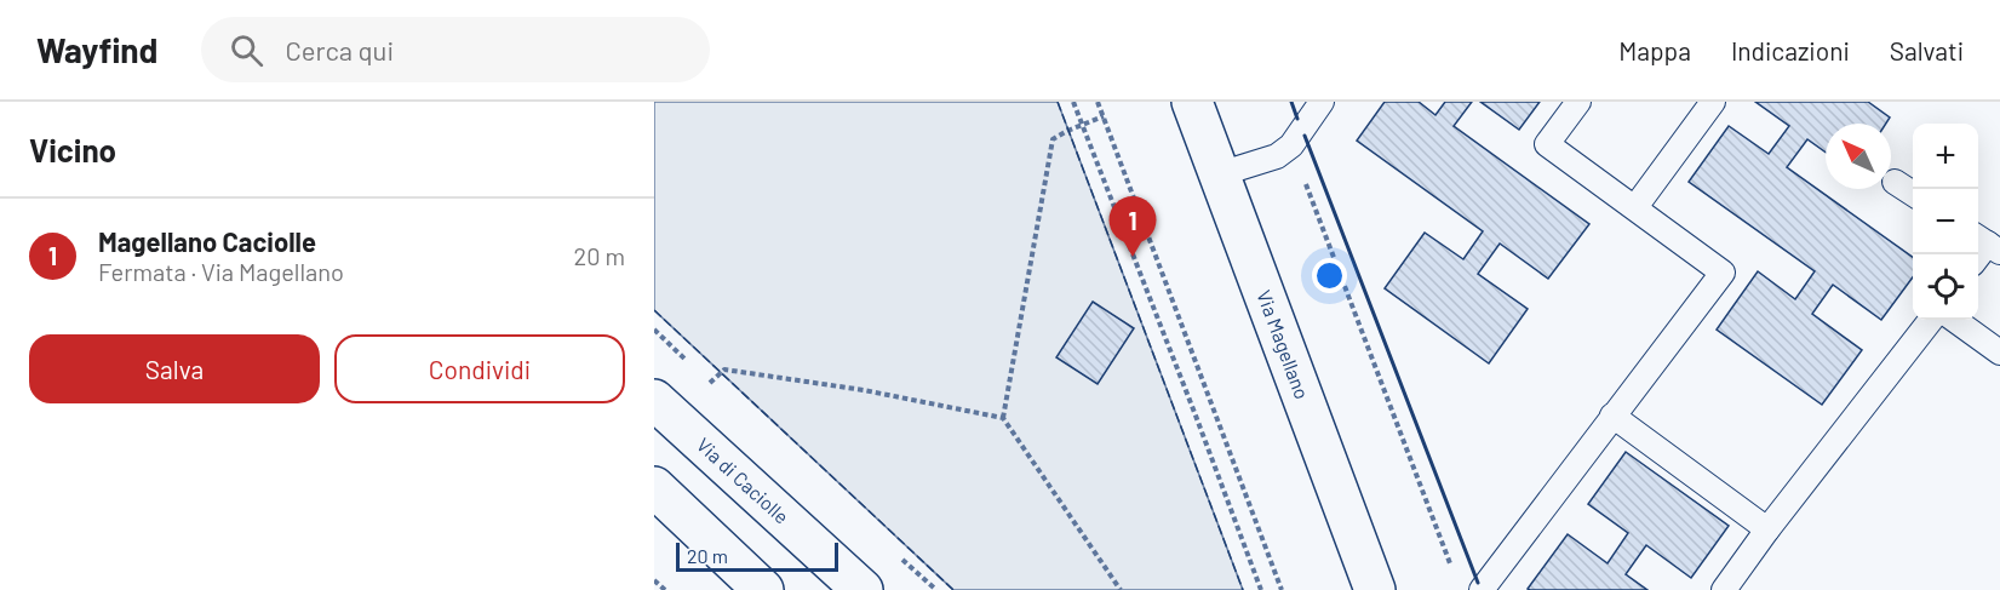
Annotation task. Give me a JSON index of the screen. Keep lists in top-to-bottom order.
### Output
{
  "streets": {
    "main road": ["Via Magellano", "Via di Caciolle"]
  },
  "scale_bar": "20 m",
  "north": "top left",
  "page": {
    "header": "Wayfind",
    "search": "Cerca qui",
    "nav": ["Mappa", "Indicazioni", "Salvati"],
    "heading": "Vicino",
    "map_buttons": ["+", "−"],
    "list": [
      {
        "mark": "1",
        "name": "Magellano Caciolle",
        "note": "Fermata · Via Magellano",
        "value": "20 m"
      }
    ],
    "pins": "1",
    "buttons": ["Salva", "Condividi"],
    "scale": "20 m"
  }
}
